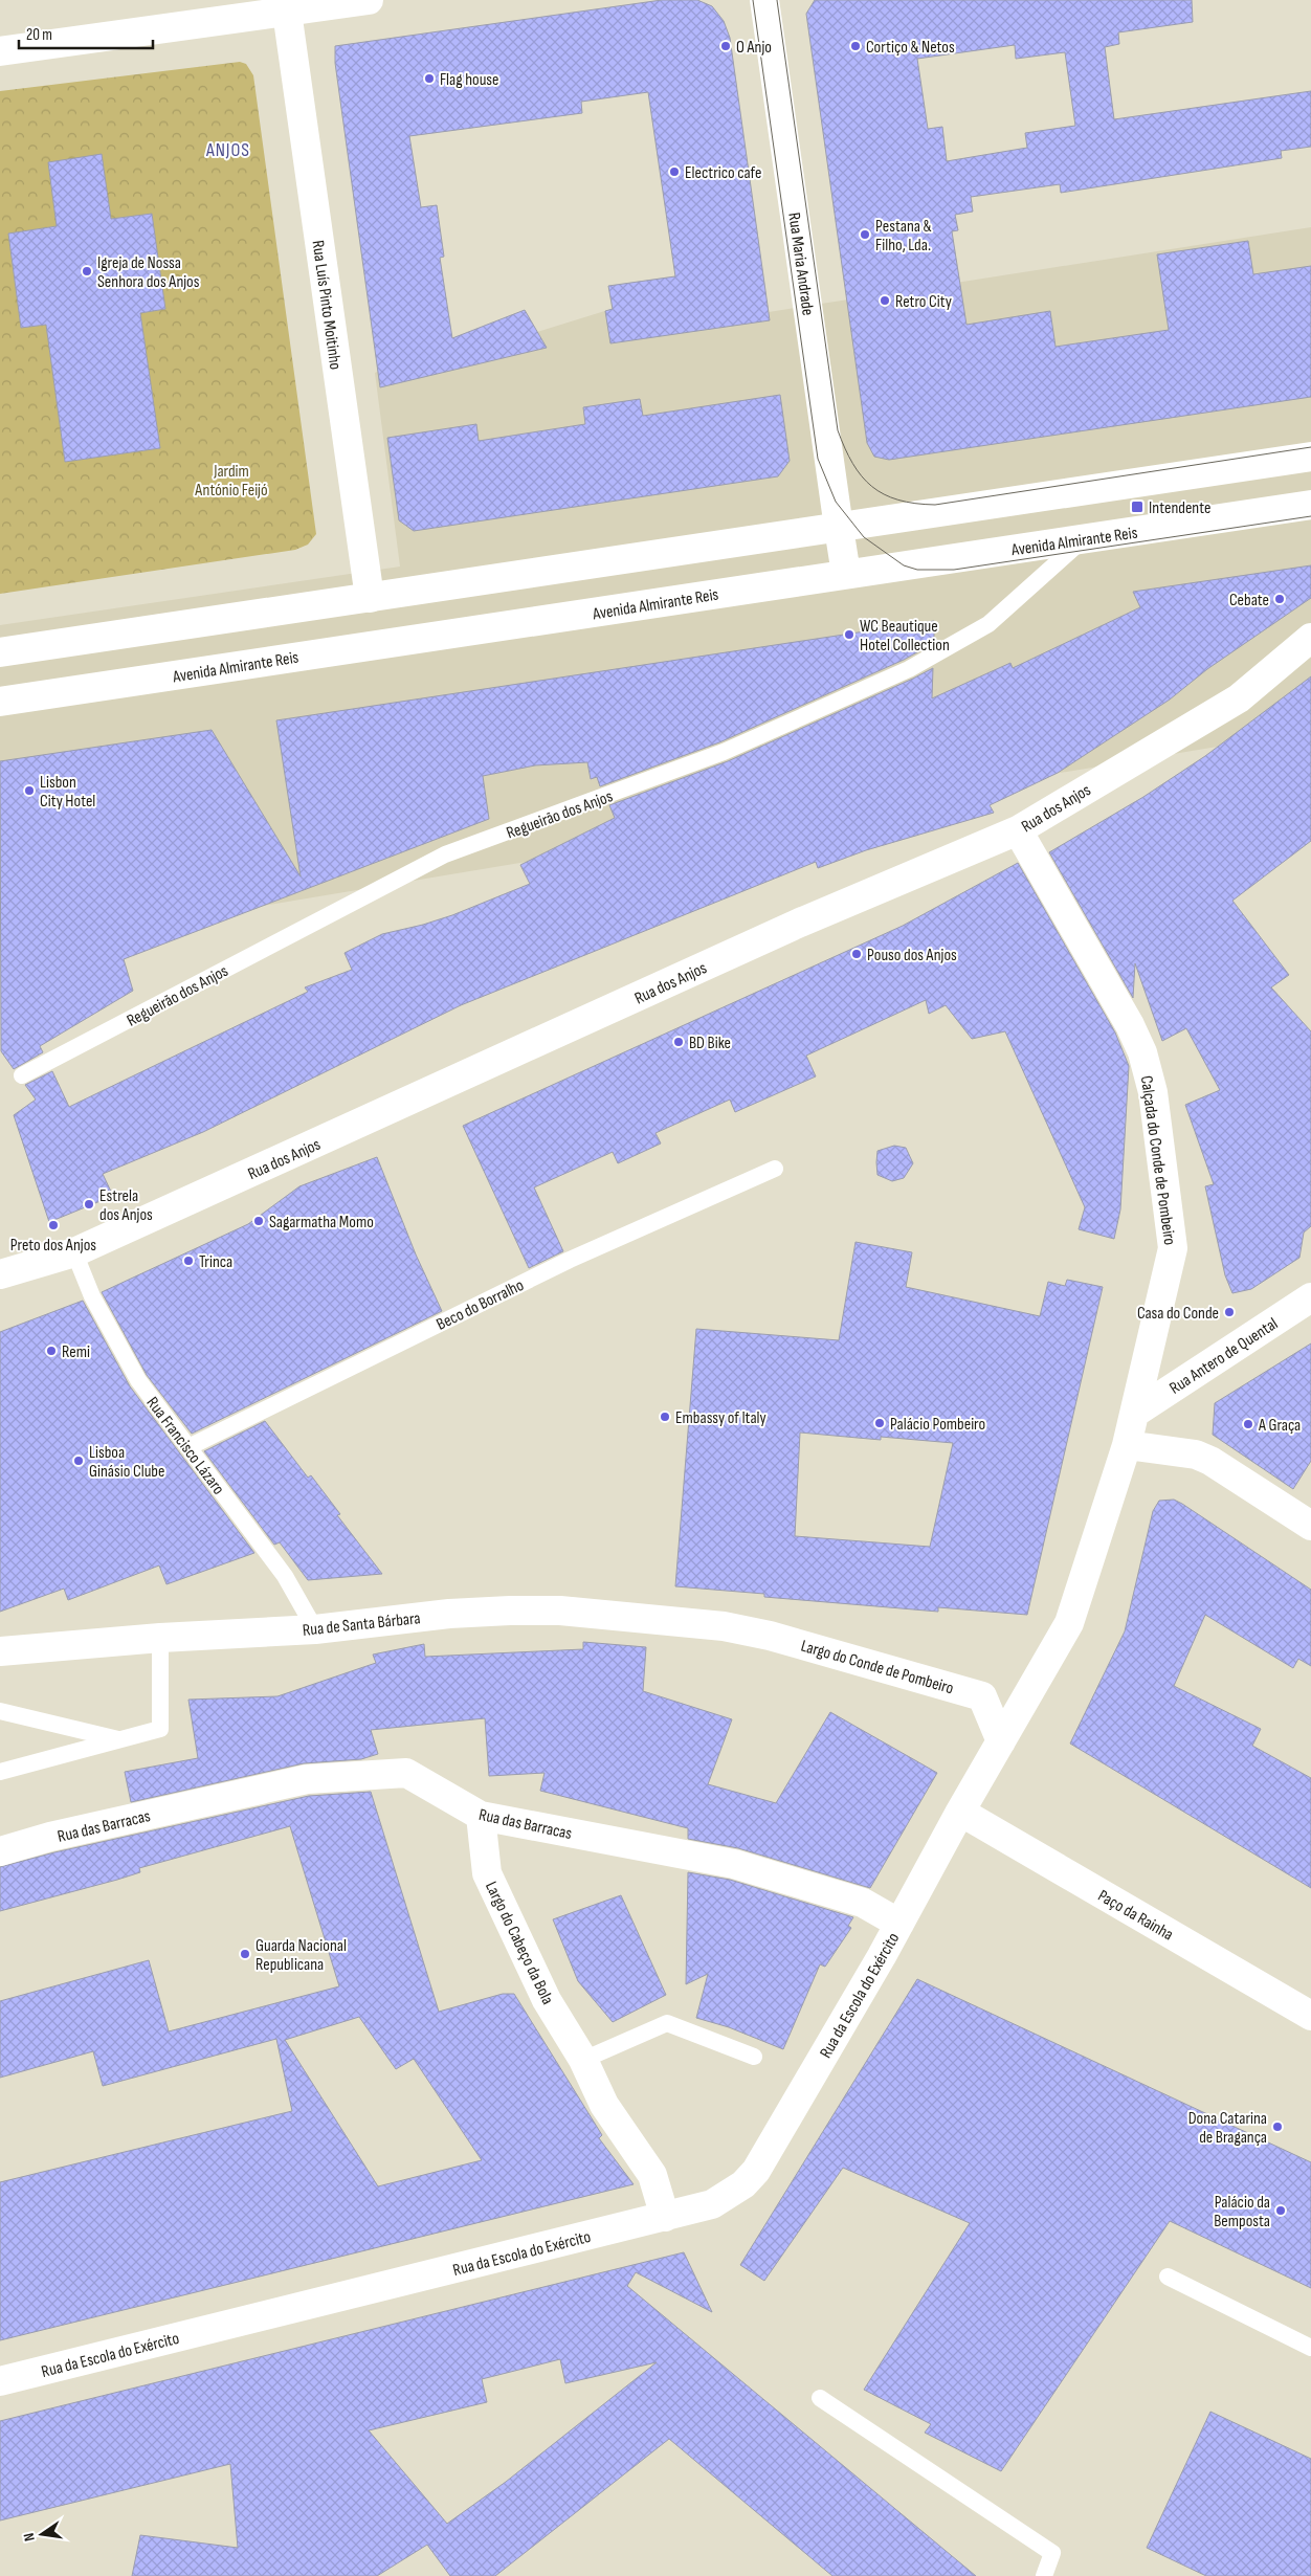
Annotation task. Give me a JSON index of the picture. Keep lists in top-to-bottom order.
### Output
{
  "streets": {
    "street": [
      "Rua Maria Andrade",
      "Rua Luís Pinto Moitinho",
      "Avenida Almirante Reis",
      "Rua dos Anjos",
      "Calçada do Conde de Pombeiro",
      "Rua Antero de Quental",
      "Rua de Santa Bárbara",
      "Largo do Conde de Pombeiro",
      "Rua das Barracas",
      "Paço da Rainha",
      "Largo do Cabeço da Bola",
      "Rua da Escola do Exército"
    ],
    "lane": ["Regueirão dos Anjos", "Beco do Borralho", "Rua Francisco Lázaro"]
  },
  "crossings": [
    ["Rua Maria Andrade", "Avenida Almirante Reis"],
    ["Avenida Almirante Reis", "Regueirão dos Anjos"],
    ["Rua dos Anjos", "Calçada do Conde de Pombeiro"],
    ["Rua dos Anjos", "Rua Francisco Lázaro"],
    ["Calçada do Conde de Pombeiro", "Rua Antero de Quental"],
    ["Calçada do Conde de Pombeiro", "Largo do Conde de Pombeiro"],
    ["Beco do Borralho", "Rua Francisco Lázaro"],
    ["Rua Francisco Lázaro", "Rua de Santa Bárbara"],
    ["Rua de Santa Bárbara", "Largo do Conde de Pombeiro"],
    ["Rua das Barracas", "Largo do Cabeço da Bola"],
    ["Rua das Barracas", "Rua da Escola do Exército"],
    ["Largo do Cabeço da Bola", "Rua da Escola do Exército"]
  ],
  "districts": ["ANJOS"],
  "parks": ["Jardim António Feijó"],
  "places": {
    "other": [
      "O Anjo",
      "Cortiço & Netos",
      "Flag house",
      "Electrico cafe",
      "Pestana & Filho, Lda.",
      "Igreja de Nossa Senhora dos Anjos",
      "Retro City",
      "Cebate",
      "WC Beautique Hotel Collection",
      "Lisbon City Hotel",
      "Pouso dos Anjos",
      "BD Bike",
      "Estrela dos Anjos",
      "Sagarmatha Momo",
      "Preto dos Anjos",
      "Trinca",
      "Casa do Conde",
      "Remi",
      "Embassy of Italy",
      "Palácio Pombeiro",
      "A Graça",
      "Lisboa Ginásio Clube",
      "Guarda Nacional Republicana",
      "Dona Catarina de Bragança",
      "Palácio da Bemposta"
    ],
    "transit": ["Intendente"]
  },
  "scale_bar": "20 m",
  "north": "left"
}
